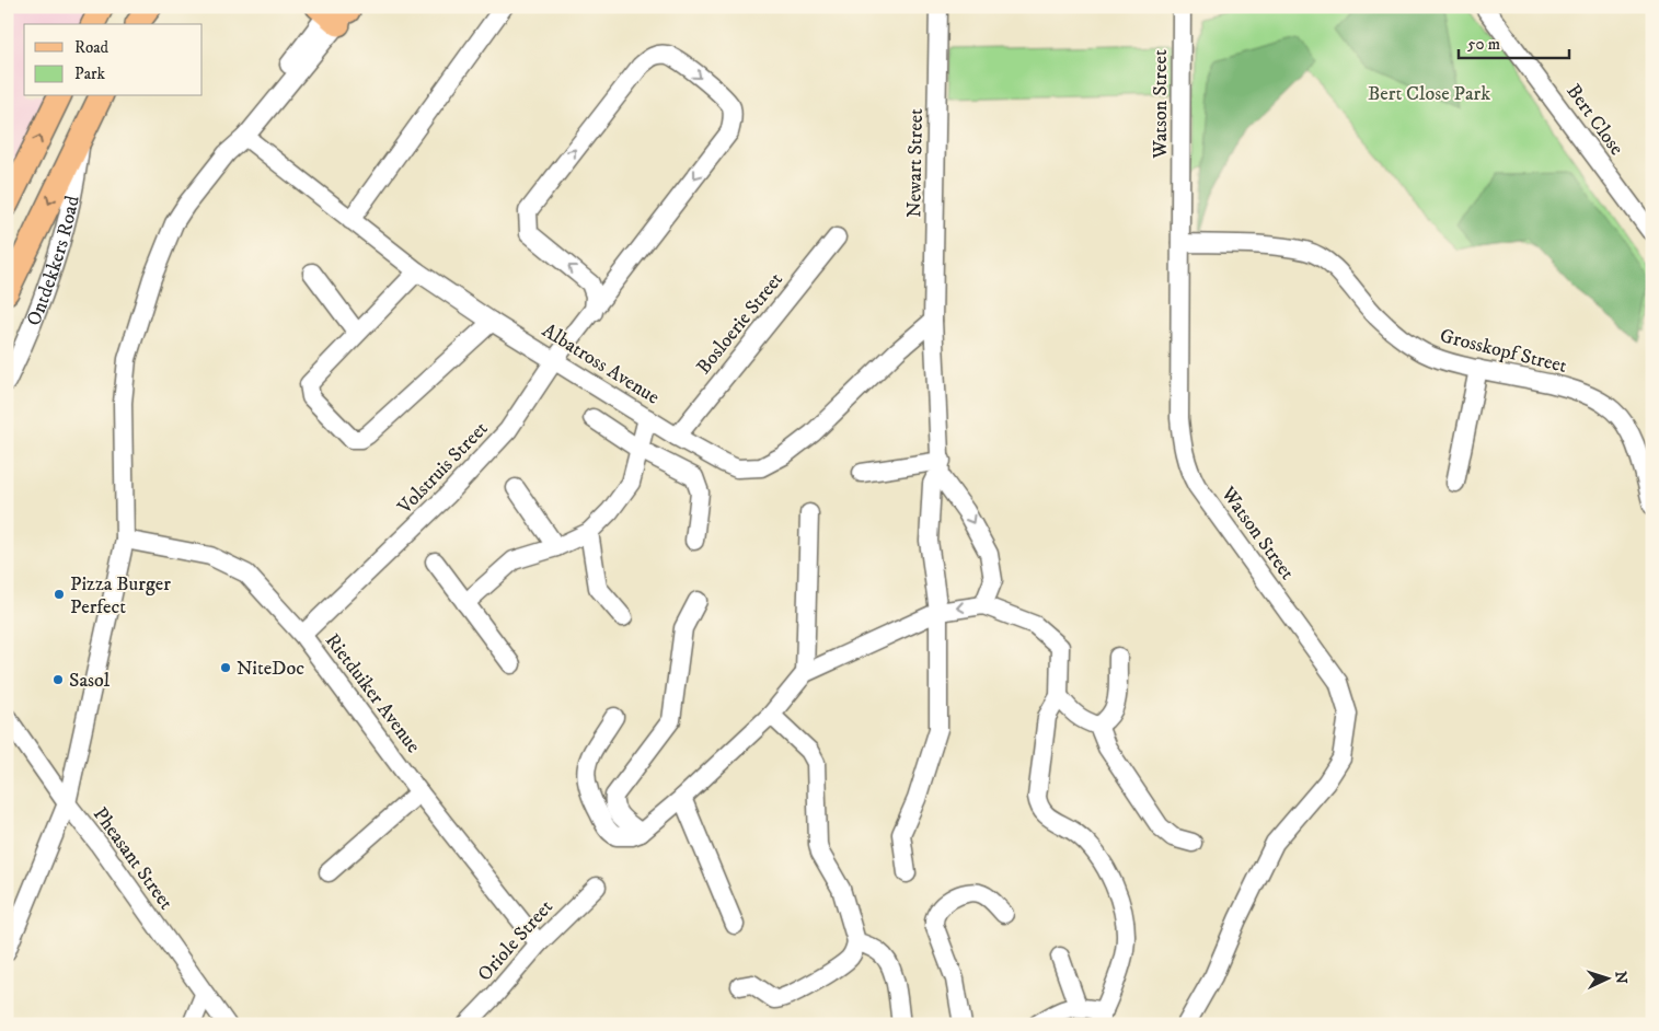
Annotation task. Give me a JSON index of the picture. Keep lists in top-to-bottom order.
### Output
{
  "streets": {
    "main road": ["Ontdekkers Road"],
    "street": [
      "Watson Street",
      "Bert Close",
      "Newart Street",
      "Bosloerie Street",
      "Grosskopf Street",
      "Albatross Avenue",
      "Volstruis Street",
      "Rietduiker Avenue",
      "Pheasant Street",
      "Oriole Street"
    ]
  },
  "crossings": [
    ["Watson Street", "Grosskopf Street"],
    ["Newart Street", "Albatross Avenue"],
    ["Bosloerie Street", "Albatross Avenue"],
    ["Albatross Avenue", "Volstruis Street"],
    ["Volstruis Street", "Rietduiker Avenue"],
    ["Rietduiker Avenue", "Oriole Street"]
  ],
  "parks": ["Bert Close Park"],
  "places": ["Pizza Burger Perfect", "NiteDoc", "Sasol"],
  "legend": ["Road", "Park"],
  "scale_bar": "50 m",
  "north": "right"
}
